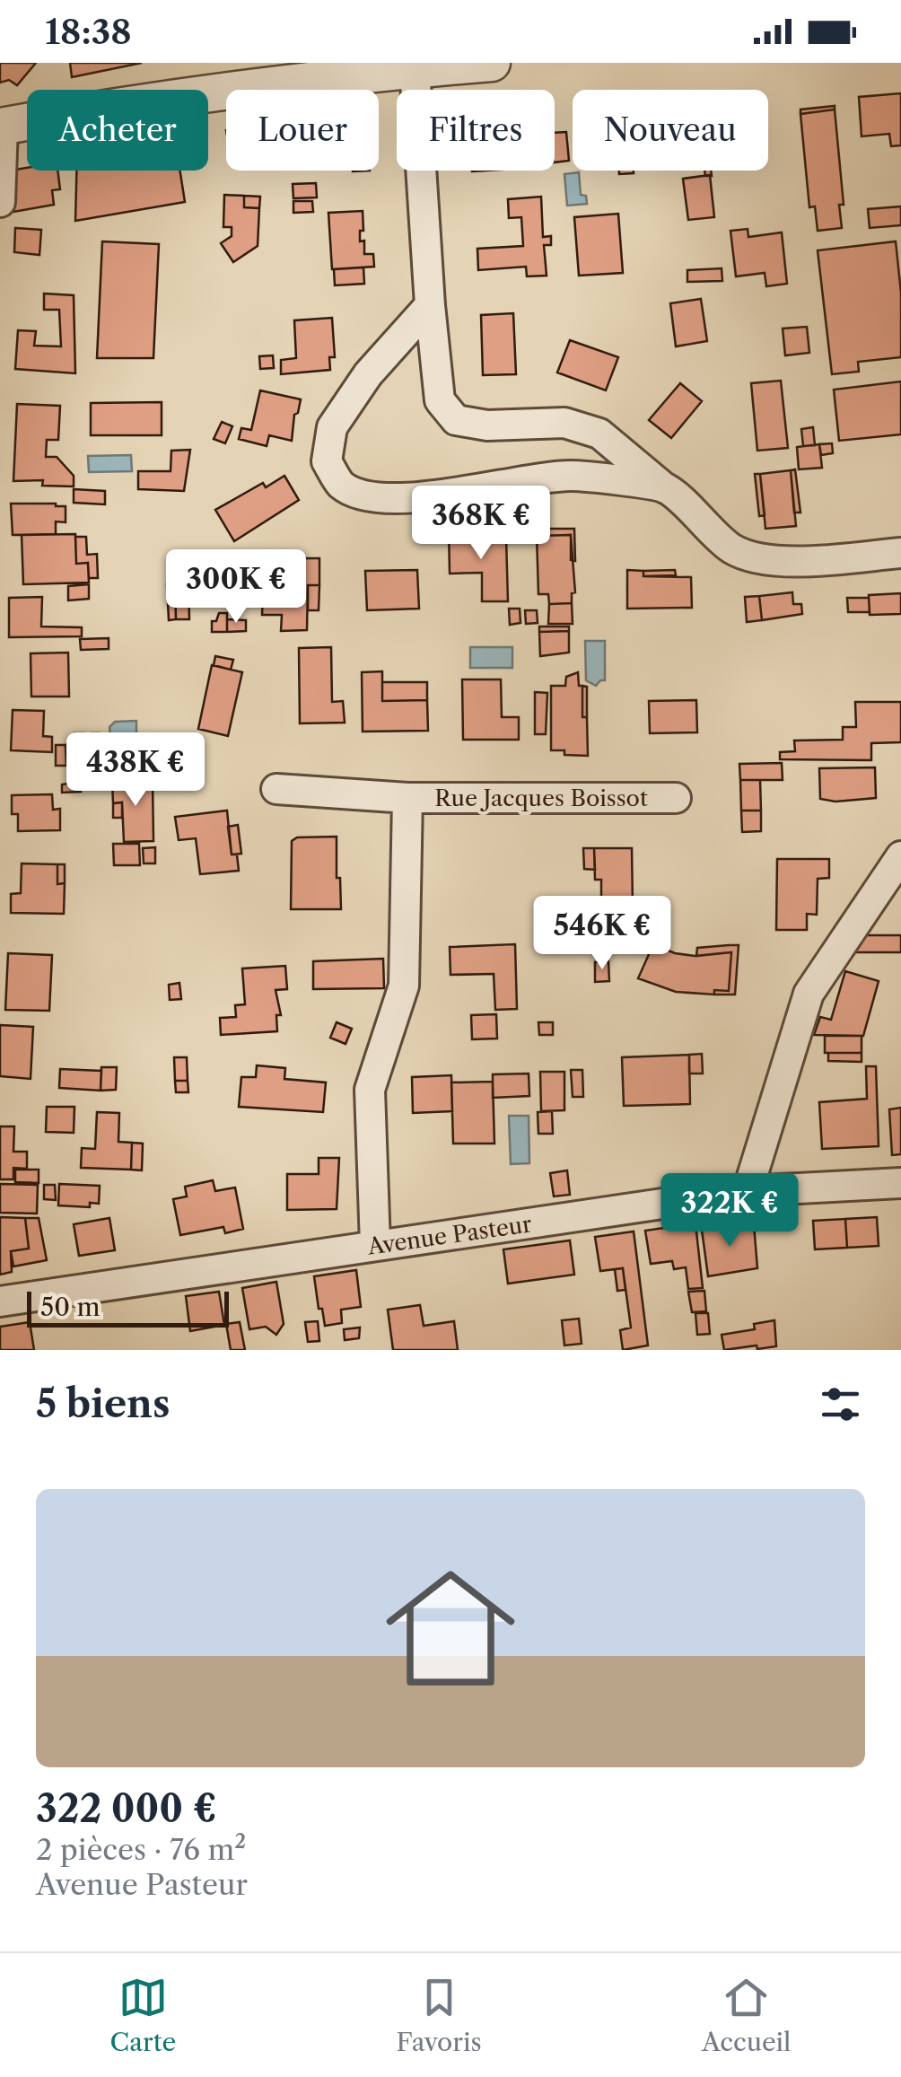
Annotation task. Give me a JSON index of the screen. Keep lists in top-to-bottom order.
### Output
{
  "streets": {
    "street": ["Rue Jacques Boissot", "Avenue Pasteur"]
  },
  "crossings": [
    ["Rue Jacques Boissot", "Avenue Pasteur"]
  ],
  "scale_bar": "50 m",
  "page": {
    "status": "18:38",
    "chip": [
      "Acheter",
      "Louer",
      "Filtres",
      "Nouveau"
    ],
    "price": [
      "368K €",
      "300K €",
      "438K €",
      "546K €",
      "322K €"
    ],
    "scale": "50 m",
    "heading": "5 biens",
    "list": [
      {
        "name": "322 000 €",
        "note": "2 pièces · 76 m² · Avenue Pasteur"
      }
    ],
    "tabs": ["Carte", "Favoris", "Accueil"]
  }
}
